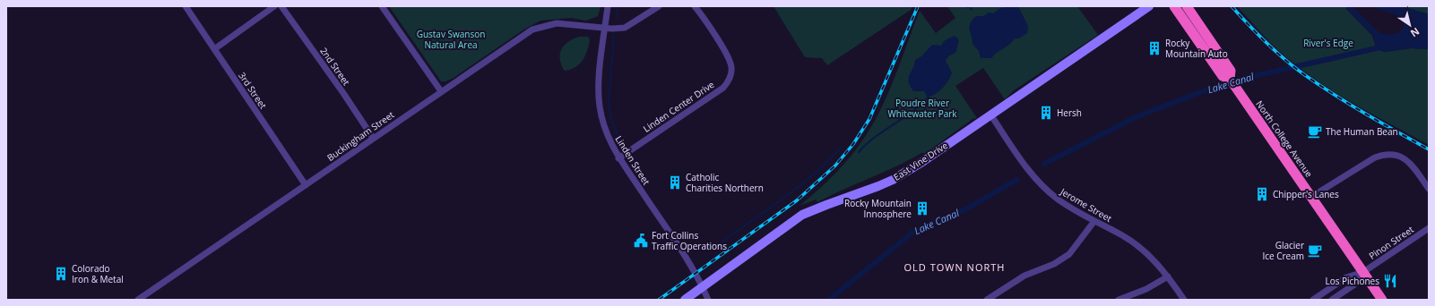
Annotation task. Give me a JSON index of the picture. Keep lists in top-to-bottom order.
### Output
{
  "streets": {
    "highway": ["North College Avenue"],
    "main road": ["East Vine Drive"],
    "street": [
      "2nd Street",
      "3rd Street",
      "Linden Center Drive",
      "Buckingham Street",
      "Linden Street",
      "Jerome Street",
      "Pinon Street"
    ]
  },
  "crossings": [
    ["2nd Street", "Buckingham Street"],
    ["3rd Street", "Buckingham Street"],
    ["Linden Center Drive", "Linden Street"],
    ["Buckingham Street", "Linden Street"],
    ["North College Avenue", "Pinon Street"],
    ["Linden Street", "East Vine Drive"],
    ["East Vine Drive", "Jerome Street"]
  ],
  "districts": ["OLD TOWN NORTH"],
  "water": ["Lake Canal"],
  "parks": ["Gustav Swanson Natural Area", "River's Edge", "Poudre River Whitewater Park"],
  "places": {
    "building": [
      "Rocky Mountain Auto",
      "Hersh",
      "Catholic Charities Northern",
      "Chipper's Lanes",
      "Rocky Mountain Innosphere",
      "Colorado Iron & Metal"
    ],
    "cafe": ["The Human Bean", "Glacier Ice Cream"],
    "public building": ["Fort Collins Traffic Operations"],
    "restaurant": ["Los Pichones"]
  },
  "north": "bottom right"
}
